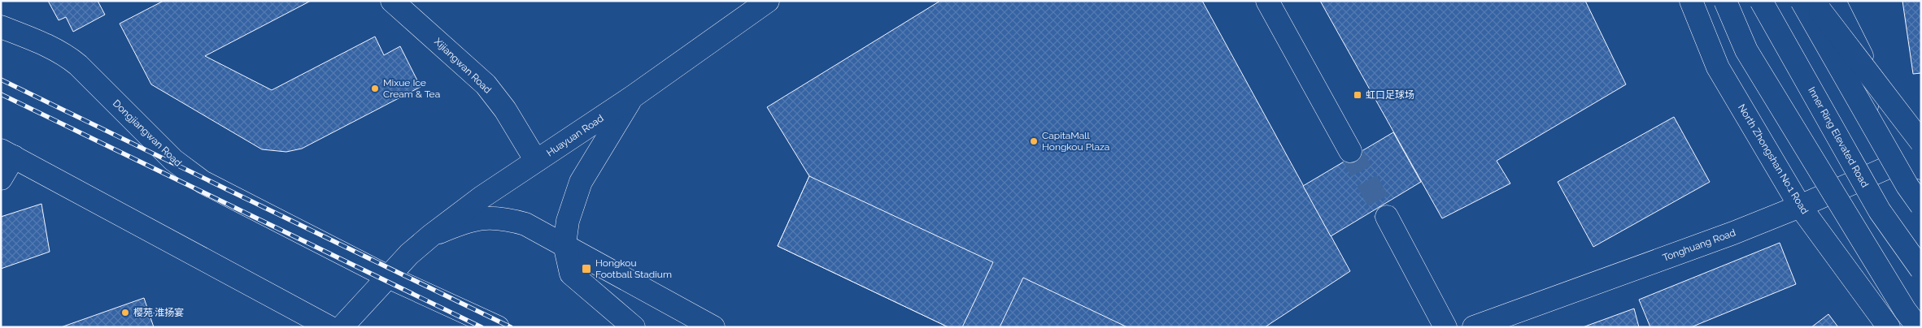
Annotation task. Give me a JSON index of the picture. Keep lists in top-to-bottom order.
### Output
{
  "streets": {
    "main road": [
      "Xijiangwan Road",
      "Dongjiangwan Road",
      "Huayuan Road",
      "Inner Ring Elevated Road",
      "North Zhongshan No.1 Road",
      "Tonghuang Road"
    ]
  },
  "crossings": [
    ["Xijiangwan Road", "Huayuan Road"],
    ["Dongjiangwan Road", "Huayuan Road"],
    ["North Zhongshan No.1 Road", "Tonghuang Road"]
  ],
  "places": {
    "other": ["Mixue Ice Cream & Tea", "CapitaMall Hongkou Plaza", "樱苑·淮扬宴"],
    "transit": ["虹口足球场", "Hongkou Football Stadium"]
  }
}
